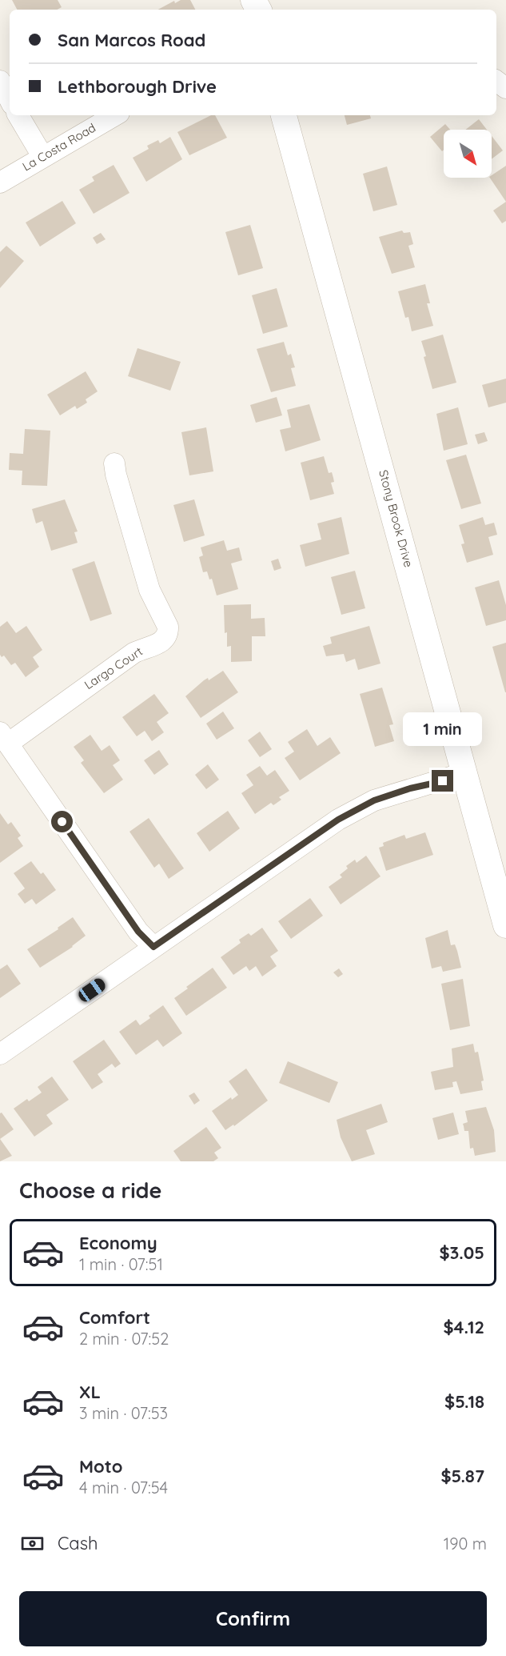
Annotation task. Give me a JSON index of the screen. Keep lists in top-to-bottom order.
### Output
{
  "streets": {
    "street": ["La Costa Road", "Stony Brook Drive", "Largo Court"]
  },
  "north": "bottom right",
  "page": {
    "banner": ["San Marcos Road", "Lethborough Drive"],
    "bubble": "1 min",
    "heading": "Choose a ride",
    "list": [
      {
        "name": "Economy",
        "note": "1 min · 07:51",
        "value": "$3.05"
      },
      {
        "name": "Comfort",
        "note": "2 min · 07:52",
        "value": "$4.12"
      },
      {
        "name": "XL",
        "note": "3 min · 07:53",
        "value": "$5.18"
      },
      {
        "name": "Moto",
        "note": "4 min · 07:54",
        "value": "$5.87"
      }
    ],
    "pay": ["Cash", "190 m"],
    "buttons": "Confirm"
  }
}
